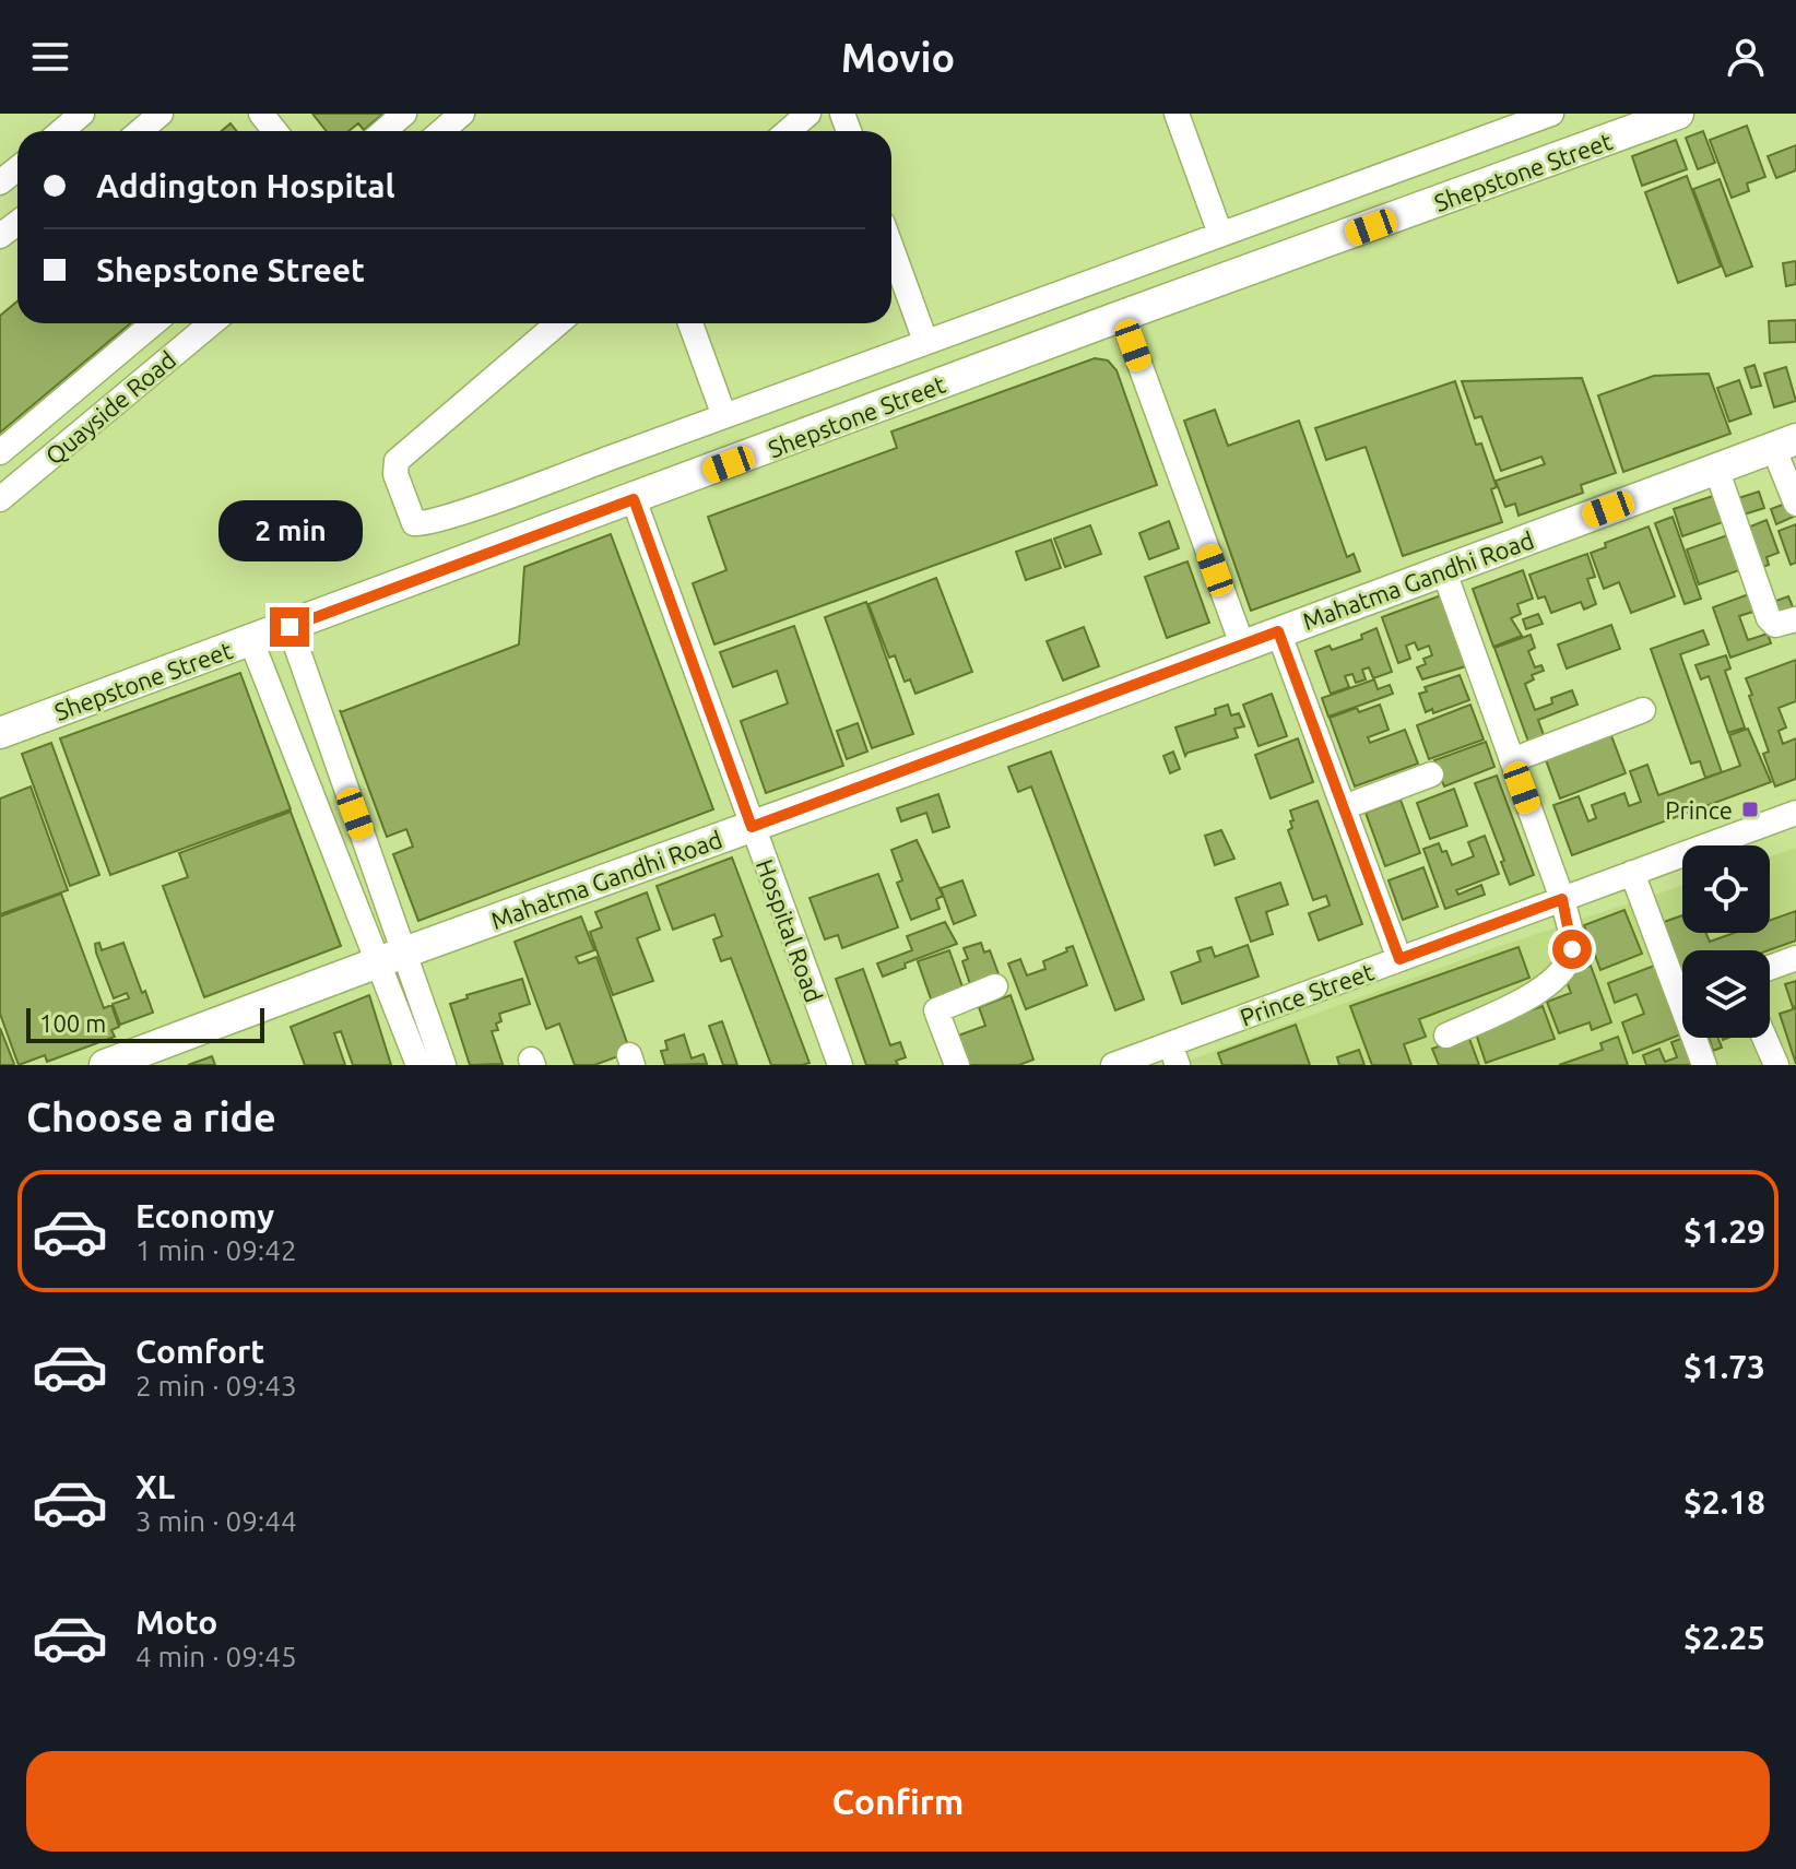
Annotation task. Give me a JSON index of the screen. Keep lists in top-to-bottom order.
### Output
{
  "streets": {
    "main road": ["Shepstone Street", "Mahatma Gandhi Road"],
    "street": ["Quayside Road", "Hospital Road", "Prince Street"]
  },
  "crossings": [
    ["Shepstone Street", "Hospital Road"],
    ["Mahatma Gandhi Road", "Hospital Road"]
  ],
  "places": {
    "transit": ["Prince"]
  },
  "scale_bar": "100 m",
  "page": {
    "header": "Movio",
    "banner": ["Addington Hospital", "Shepstone Street"],
    "bubble": "2 min",
    "scale": "100 m",
    "heading": "Choose a ride",
    "list": [
      {
        "name": "Economy",
        "note": "1 min · 09:42",
        "value": "$1.29"
      },
      {
        "name": "Comfort",
        "note": "2 min · 09:43",
        "value": "$1.73"
      },
      {
        "name": "XL",
        "note": "3 min · 09:44",
        "value": "$2.18"
      },
      {
        "name": "Moto",
        "note": "4 min · 09:45",
        "value": "$2.25"
      }
    ],
    "buttons": "Confirm"
  }
}
